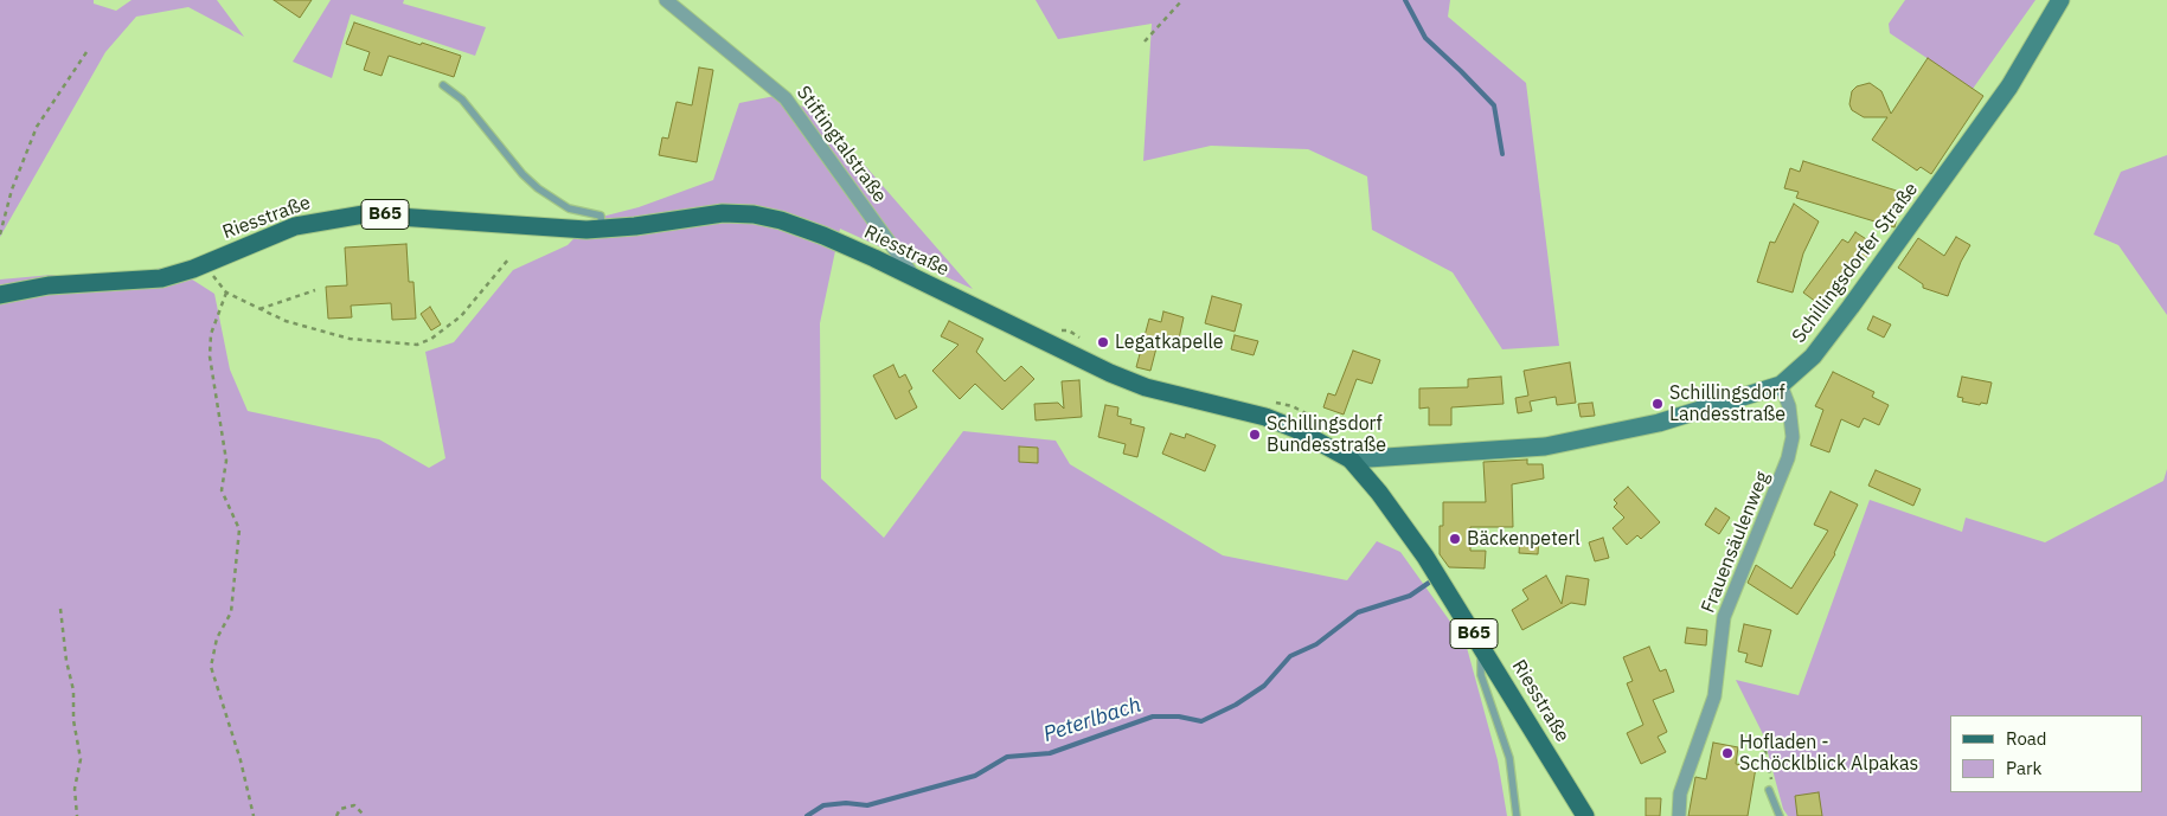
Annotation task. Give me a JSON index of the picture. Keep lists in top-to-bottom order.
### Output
{
  "streets": {
    "main road": ["B65", "Riesstraße", "Schillingsdorfer Straße"],
    "street": ["Stiftingtalstraße", "Frauensäulenweg"]
  },
  "crossings": [
    ["Stiftingtalstraße", "Riesstraße"],
    ["Riesstraße", "Schillingsdorfer Straße"],
    ["Schillingsdorfer Straße", "Frauensäulenweg"]
  ],
  "water": ["Peterlbach"],
  "places": [
    "Legatkapelle",
    "Schillingsdorf Landesstraße",
    "Schillingsdorf Bundesstraße",
    "Bäckenpeterl",
    "Hofladen - Schöcklblick Alpakas"
  ],
  "legend": ["Road", "Park"]
}
